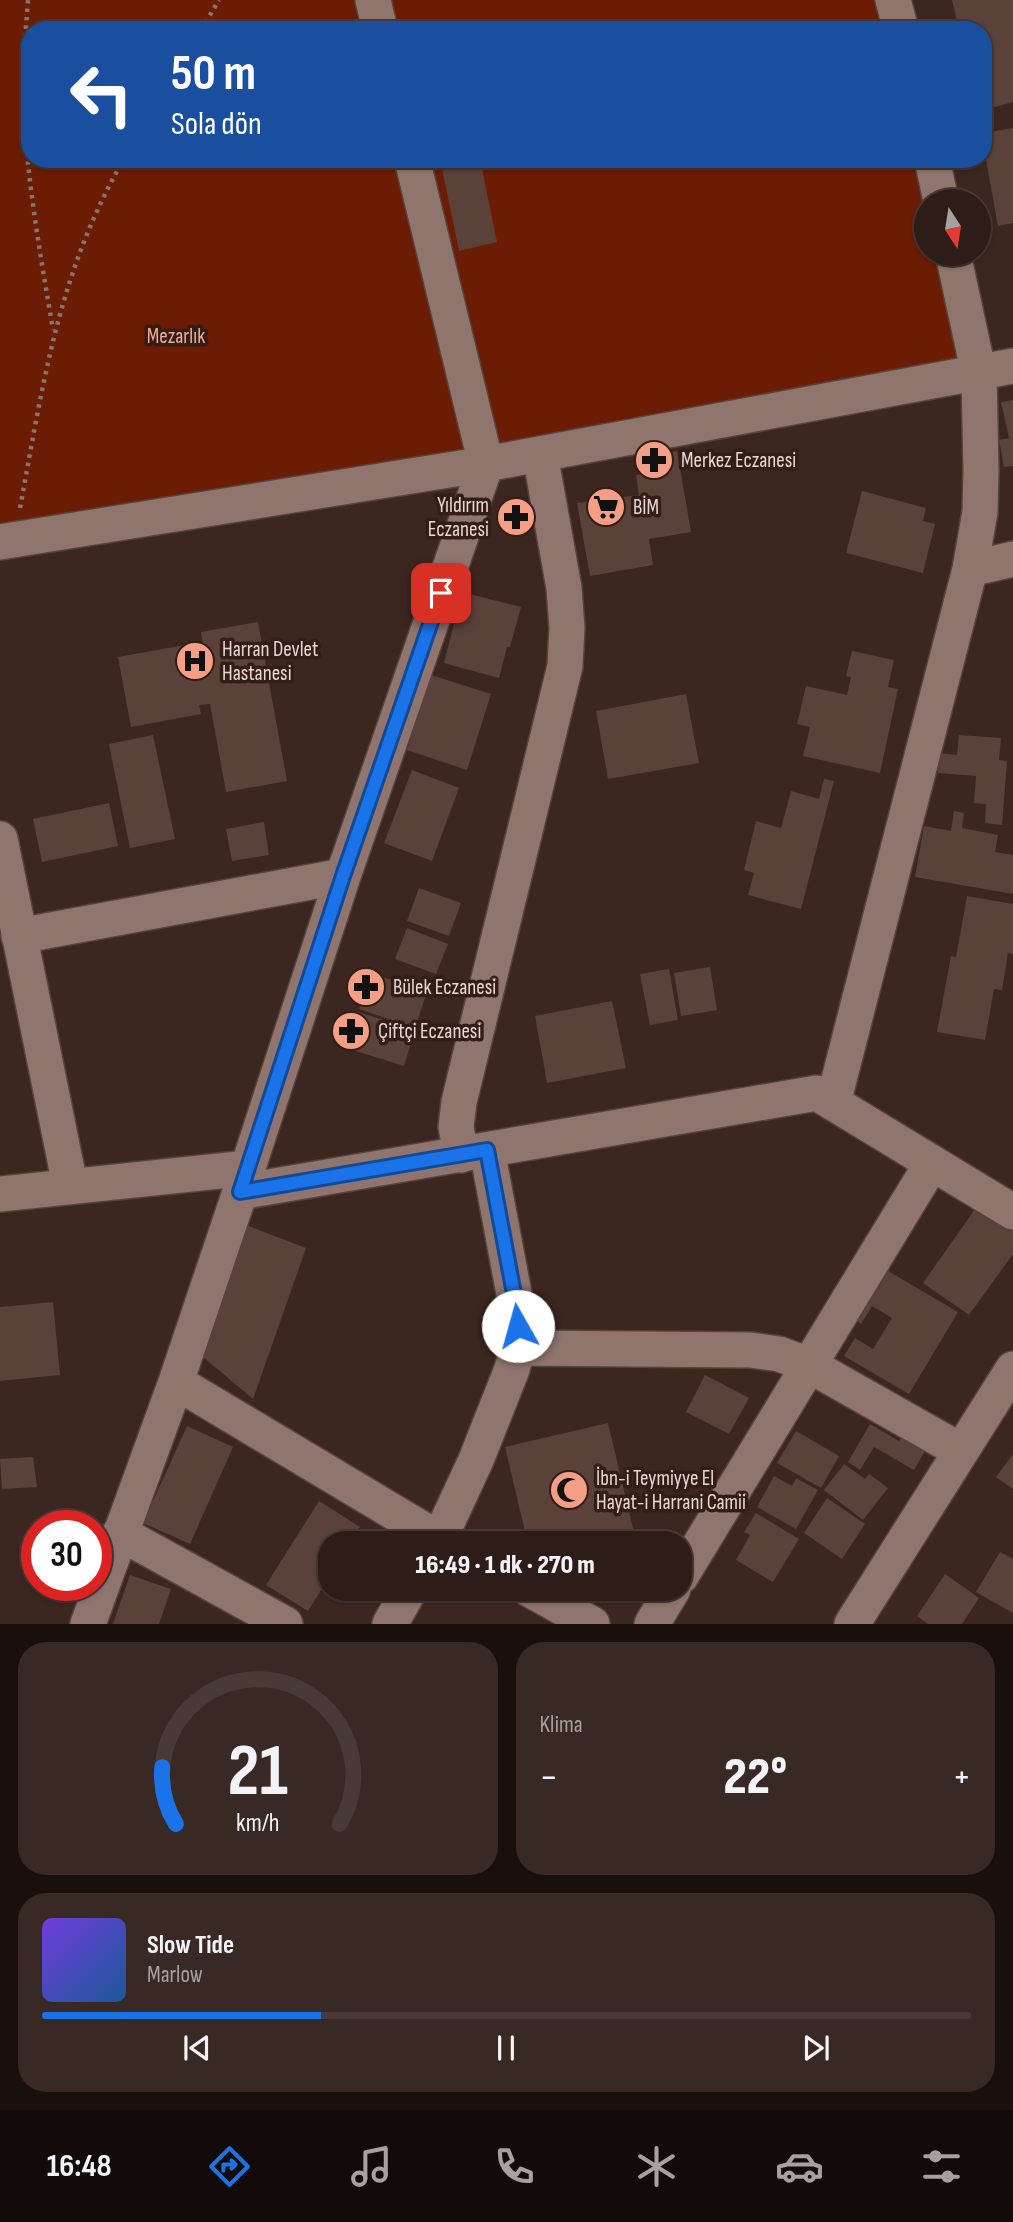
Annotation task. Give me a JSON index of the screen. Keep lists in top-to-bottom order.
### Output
{
  "parks": ["Mezarlık"],
  "places": {
    "pharmacy": [
      "Merkez Eczanesi",
      "Yıldırım Eczanesi",
      "Bülek Eczanesi",
      "Çiftçi Eczanesi"
    ],
    "supermarket": ["BİM"],
    "hospital": ["Harran Devlet Hastanesi"],
    "mosque": ["İbn-i Teymiyye El Hayat-i Harrani Camii"]
  },
  "north": "bottom",
  "page": {
    "turn": ["50 m", "Sola dön"],
    "limit": "30",
    "trip": "16:49 · 1 dk · 270 m",
    "tile": "Klima",
    "heat": ["−", "22°", "+"],
    "song": ["Slow Tide", "Marlow"],
    "tabs": "16:48",
    "gauge": ["21", "km/h"]
  }
}
